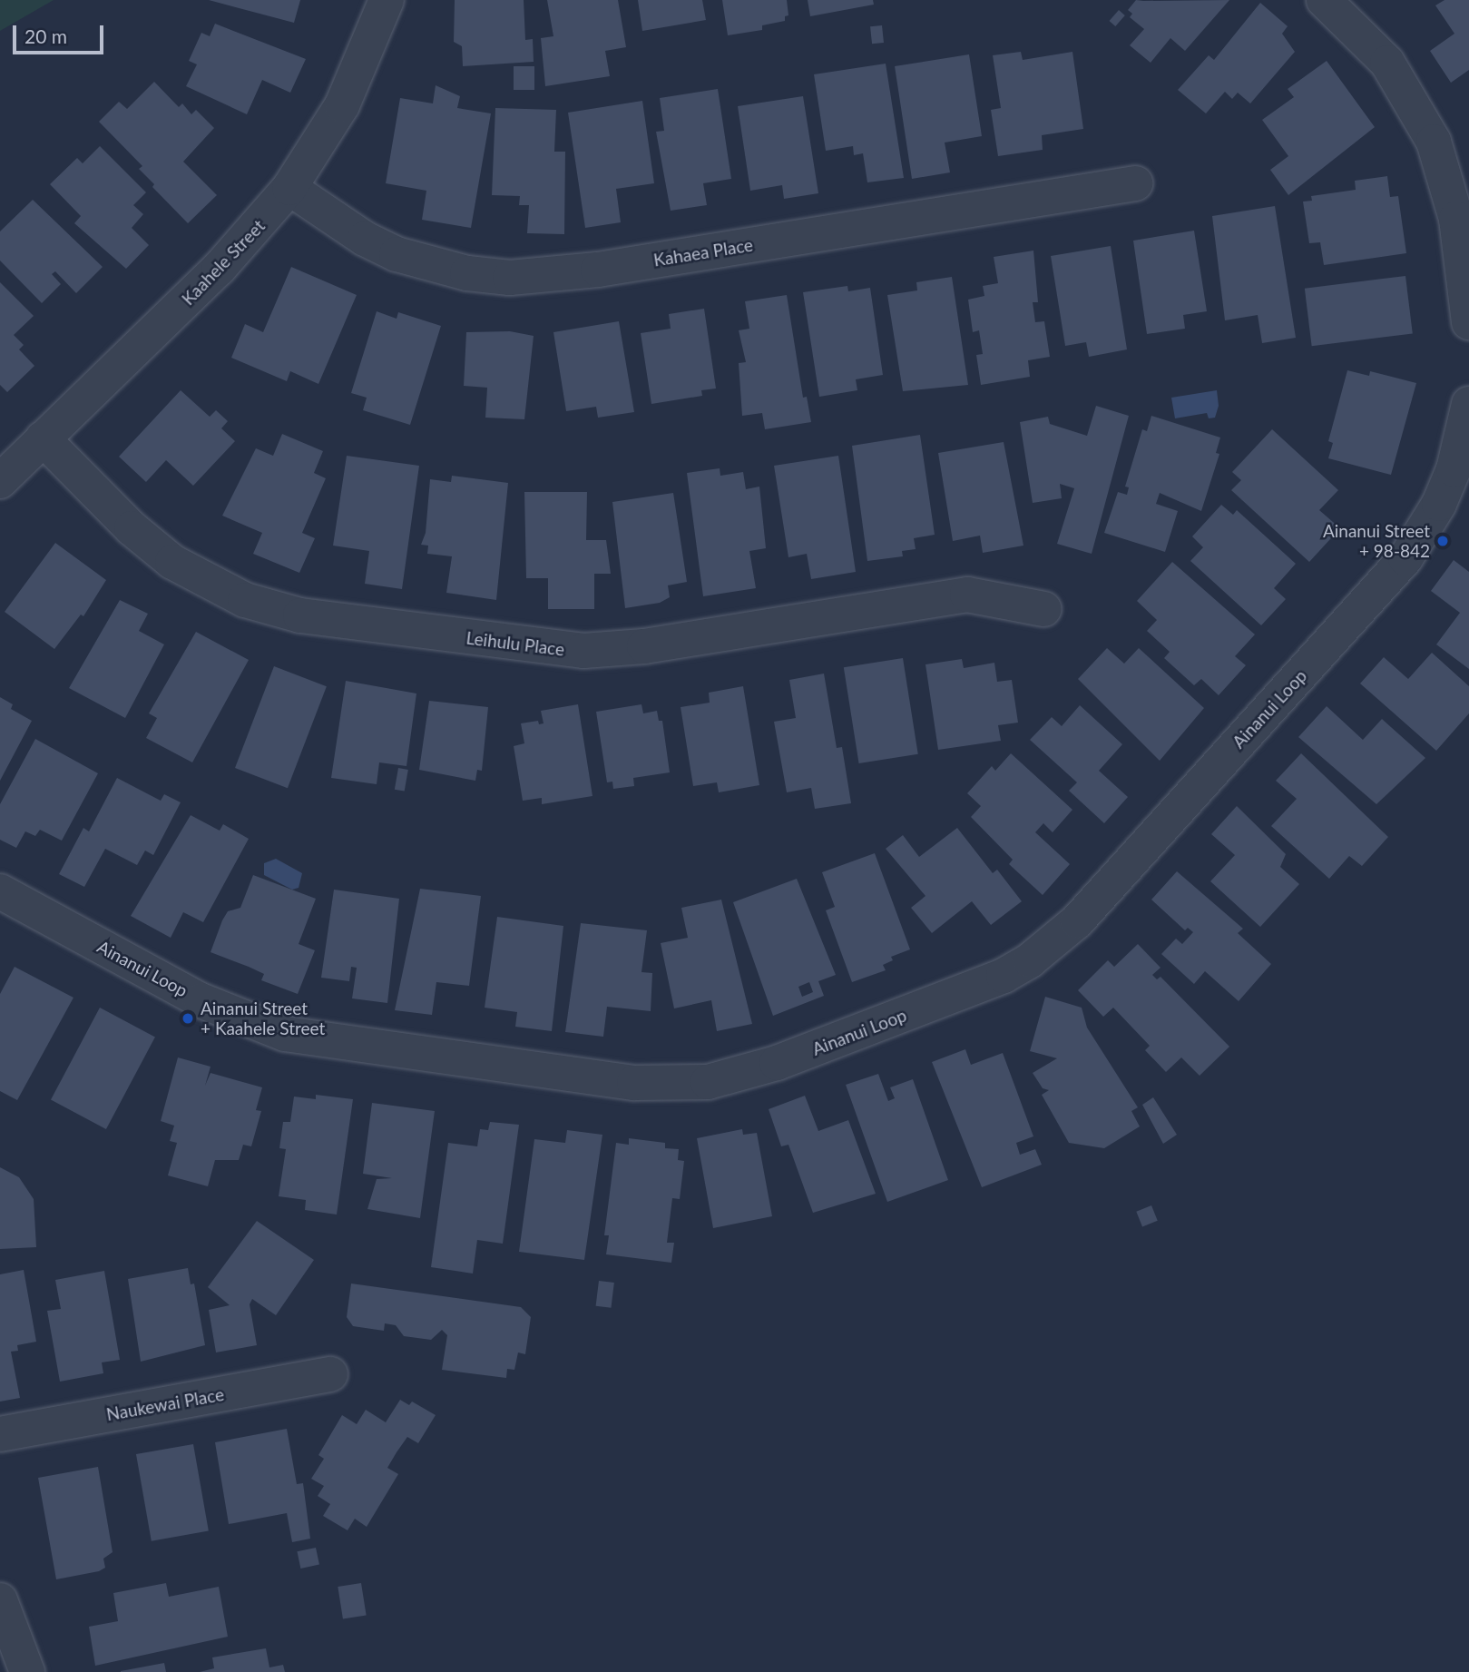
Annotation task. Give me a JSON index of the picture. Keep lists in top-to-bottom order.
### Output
{
  "streets": {
    "street": [
      "Kahaea Place",
      "Kaahele Street",
      "Leihulu Place",
      "Ainanui Loop",
      "Naukewai Place"
    ]
  },
  "crossings": [
    ["Kahaea Place", "Kaahele Street"],
    ["Kaahele Street", "Leihulu Place"]
  ],
  "places": ["Ainanui Street + 98-842", "Ainanui Street + Kaahele Street"],
  "scale_bar": "20 m"
}
